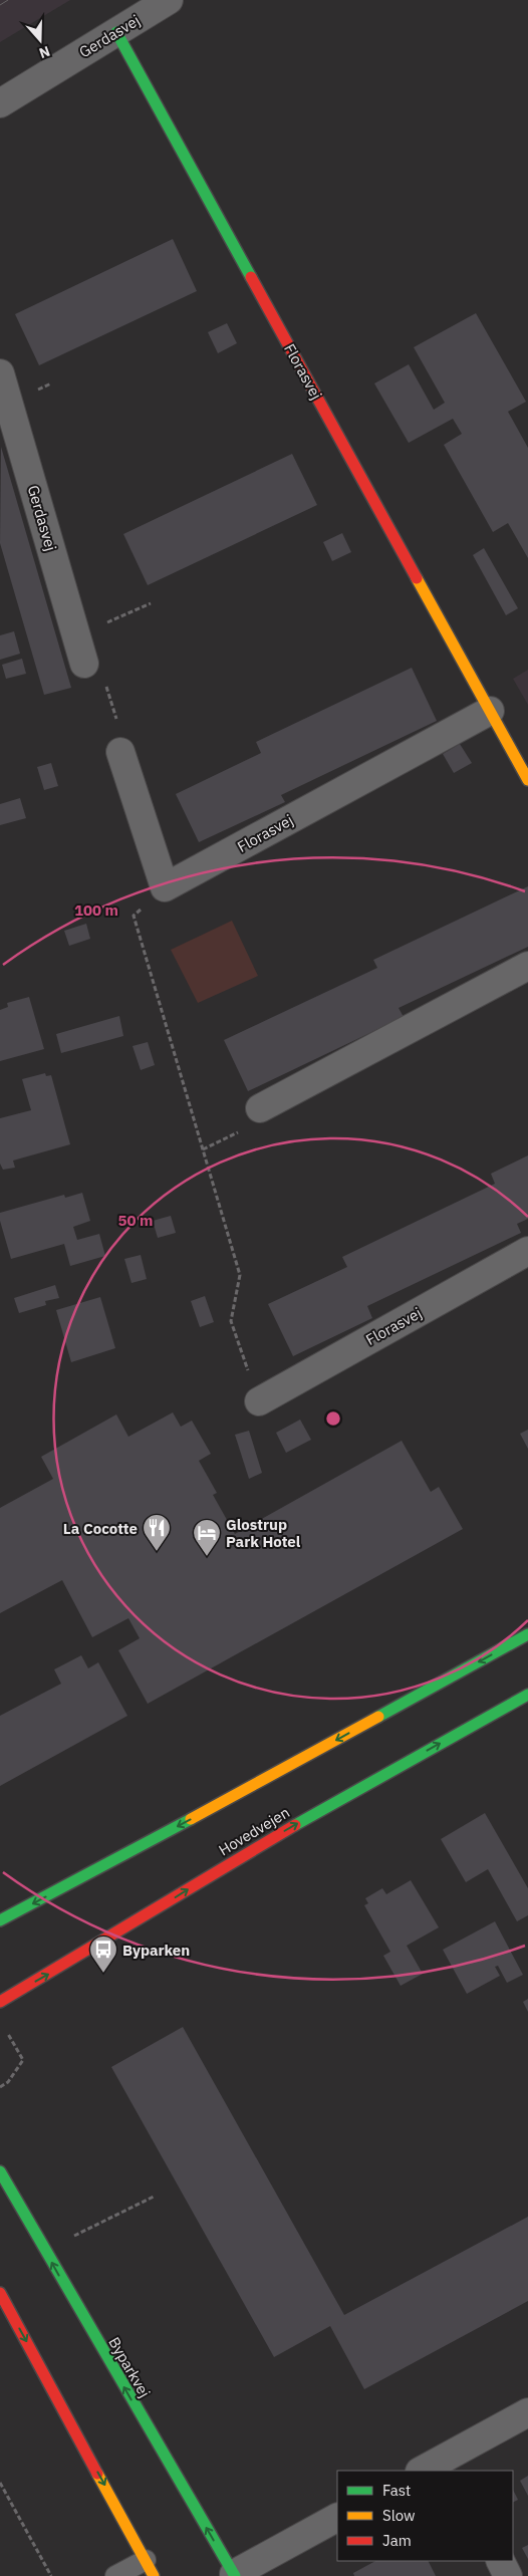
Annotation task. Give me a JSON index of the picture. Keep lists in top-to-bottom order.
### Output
{
  "streets": {
    "street": [
      "Gerdasvej",
      "Florasvej",
      "Hovedvejen",
      "Byparkvej"
    ]
  },
  "crossings": [
    ["Gerdasvej", "Florasvej"]
  ],
  "places": {
    "restaurant": ["La Cocotte"],
    "hotel": ["Glostrup Park Hotel"],
    "bus stop": ["Byparken"]
  },
  "legend": ["Fast", "Slow", "Jam"],
  "north": "bottom",
  "rings": ["100 m", "50 m"]
}
